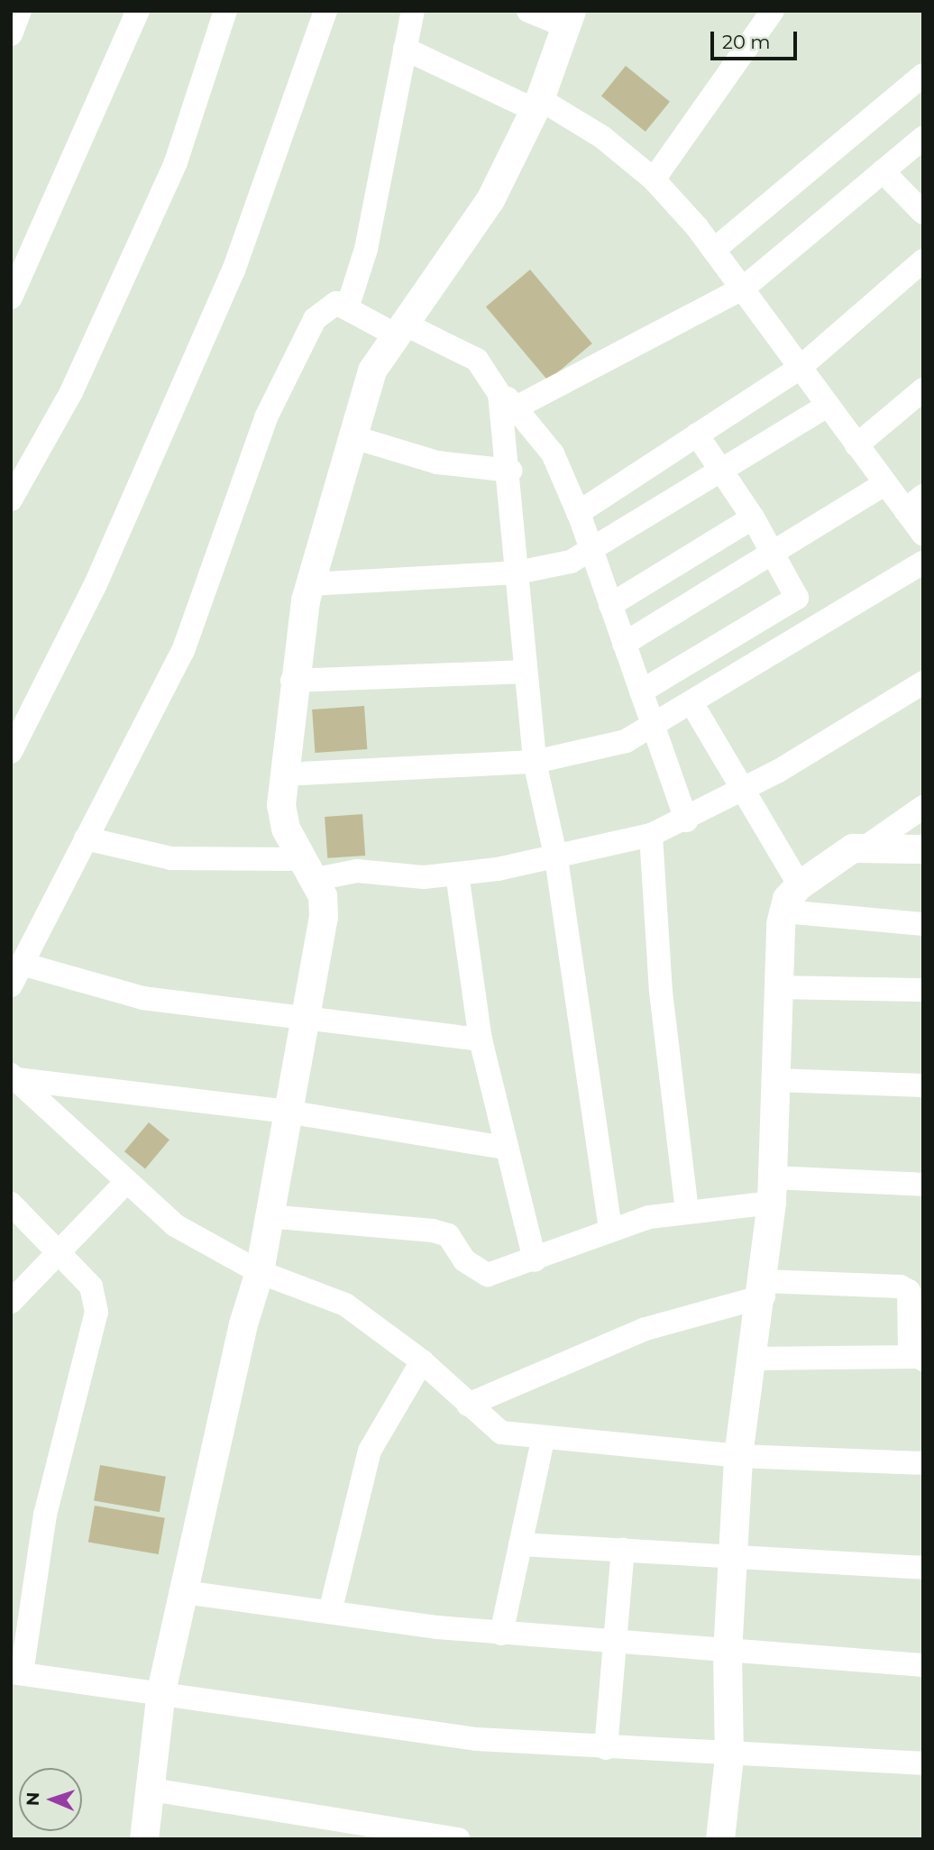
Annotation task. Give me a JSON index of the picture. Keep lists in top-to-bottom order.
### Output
{
  "scale_bar": "20 m",
  "north": "left"
}
